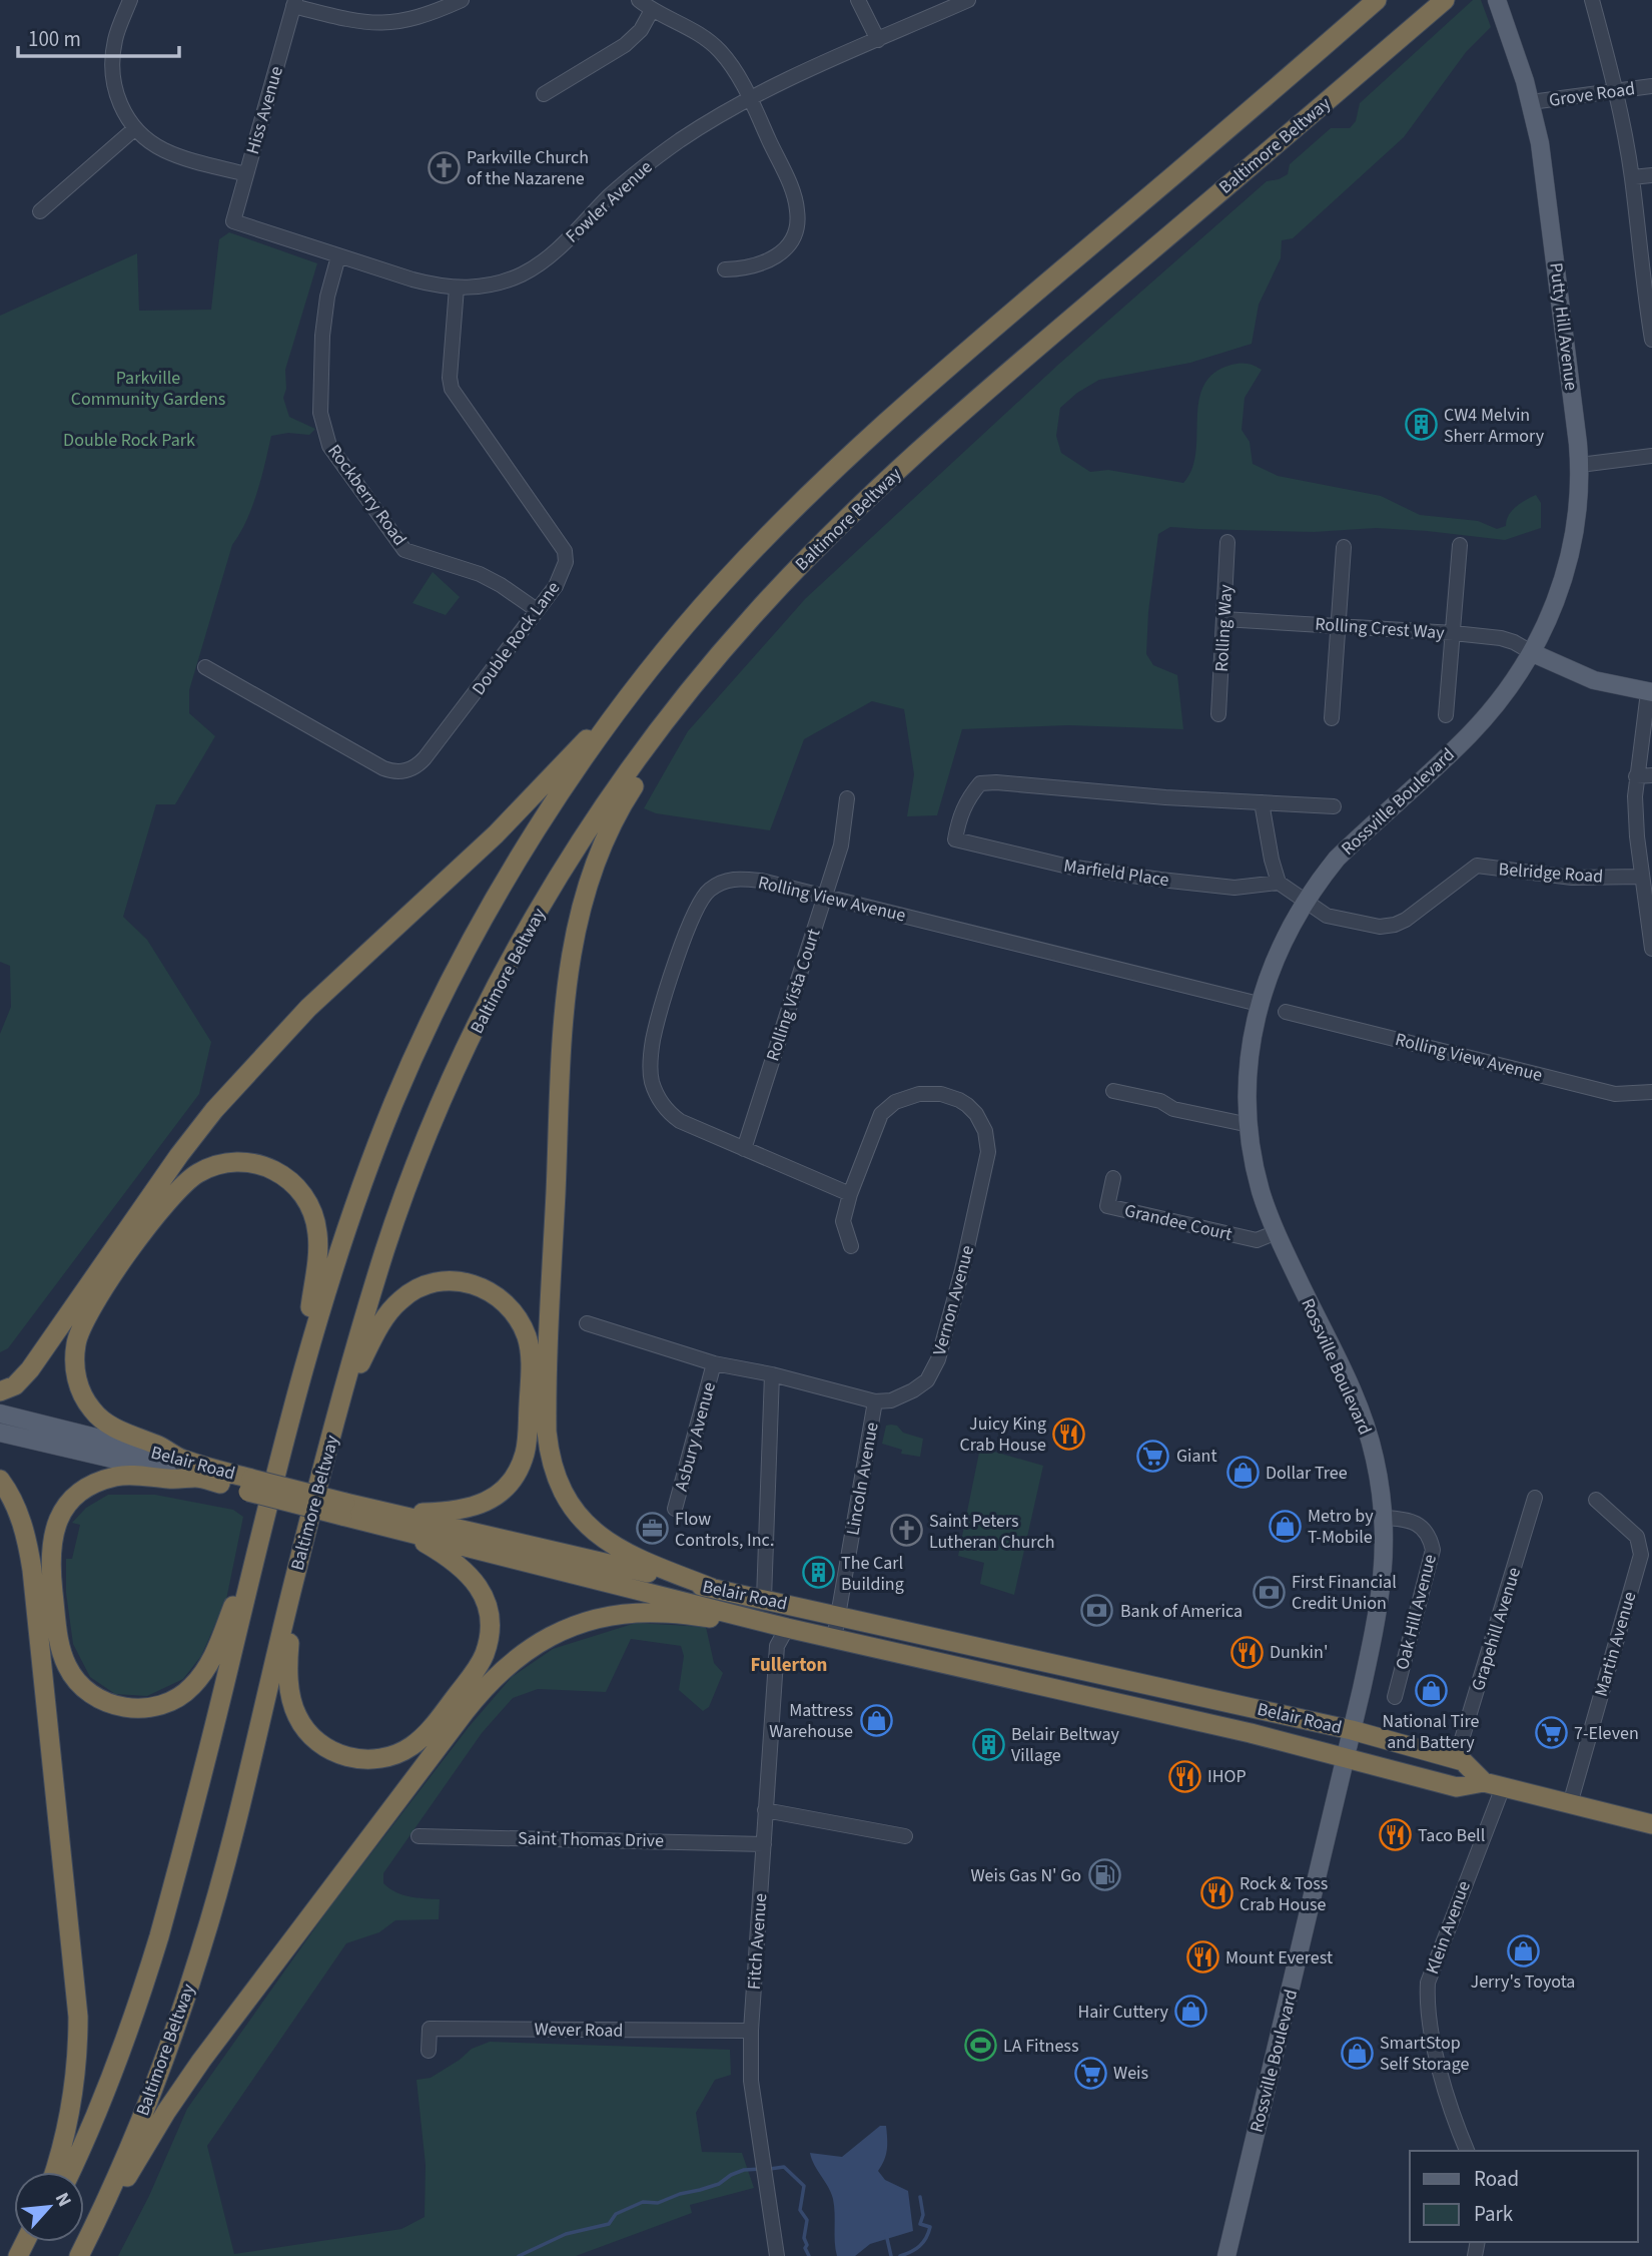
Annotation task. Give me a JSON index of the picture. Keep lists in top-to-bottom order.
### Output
{
  "streets": {
    "highway": ["Baltimore Beltway", "Belair Road"],
    "main road": ["Putty Hill Avenue", "Rossville Boulevard"],
    "street": [
      "Grove Road",
      "Hiss Avenue",
      "Fowler Avenue",
      "Rockberry Road",
      "Rolling Way",
      "Rolling Crest Way",
      "Double Rock Lane",
      "Marfield Place",
      "Belridge Road",
      "Rolling View Avenue",
      "Rolling Vista Court",
      "Grandee Court",
      "Vernon Avenue",
      "Asbury Avenue",
      "Lincoln Avenue",
      "Oak Hill Avenue",
      "Grapehill Avenue",
      "Martin Avenue",
      "Saint Thomas Drive",
      "Klein Avenue",
      "Fitch Avenue",
      "Wever Road"
    ]
  },
  "crossings": [
    ["Grove Road", "Putty Hill Avenue"],
    ["Hiss Avenue", "Fowler Avenue"],
    ["Fowler Avenue", "Rockberry Road"],
    ["Fowler Avenue", "Double Rock Lane"],
    ["Putty Hill Avenue", "Rolling Crest Way"],
    ["Putty Hill Avenue", "Rossville Boulevard"],
    ["Rockberry Road", "Double Rock Lane"],
    ["Rolling Way", "Rolling Crest Way"],
    ["Rolling Crest Way", "Rossville Boulevard"],
    ["Rossville Boulevard", "Belridge Road"],
    ["Rossville Boulevard", "Rolling View Avenue"],
    ["Rossville Boulevard", "Grandee Court"],
    ["Rossville Boulevard", "Belair Road"],
    ["Rossville Boulevard", "Oak Hill Avenue"],
    ["Marfield Place", "Belridge Road"],
    ["Rolling View Avenue", "Rolling Vista Court"],
    ["Rolling View Avenue", "Vernon Avenue"],
    ["Vernon Avenue", "Asbury Avenue"],
    ["Vernon Avenue", "Lincoln Avenue"],
    ["Belair Road", "Lincoln Avenue"],
    ["Belair Road", "Grapehill Avenue"],
    ["Belair Road", "Martin Avenue"],
    ["Belair Road", "Klein Avenue"],
    ["Belair Road", "Fitch Avenue"],
    ["Saint Thomas Drive", "Fitch Avenue"],
    ["Fitch Avenue", "Wever Road"]
  ],
  "districts": ["Fullerton"],
  "parks": ["Parkville Community Gardens", "Double Rock Park"],
  "places": {
    "church": ["Parkville Church of the Nazarene", "Saint Peters Lutheran Church"],
    "building": ["CW4 Melvin Sherr Armory", "The Carl Building", "Belair Beltway Village"],
    "restaurant": [
      "Juicy King Crab House",
      "Dunkin'",
      "IHOP",
      "Taco Bell",
      "Rock & Toss Crab House",
      "Mount Everest"
    ],
    "supermarket": ["Giant", "7-Eleven", "Weis"],
    "shop": [
      "Dollar Tree",
      "Metro by T-Mobile",
      "National Tire and Battery",
      "Mattress Warehouse",
      "Jerry's Toyota",
      "Hair Cuttery",
      "SmartStop Self Storage"
    ],
    "office": ["Flow Controls, Inc."],
    "bank": ["First Financial Credit Union", "Bank of America"],
    "fuel station": ["Weis Gas N' Go"],
    "sports": ["LA Fitness"]
  },
  "legend": ["Road", "Park"],
  "scale_bar": "100 m",
  "north": "top right"
}
